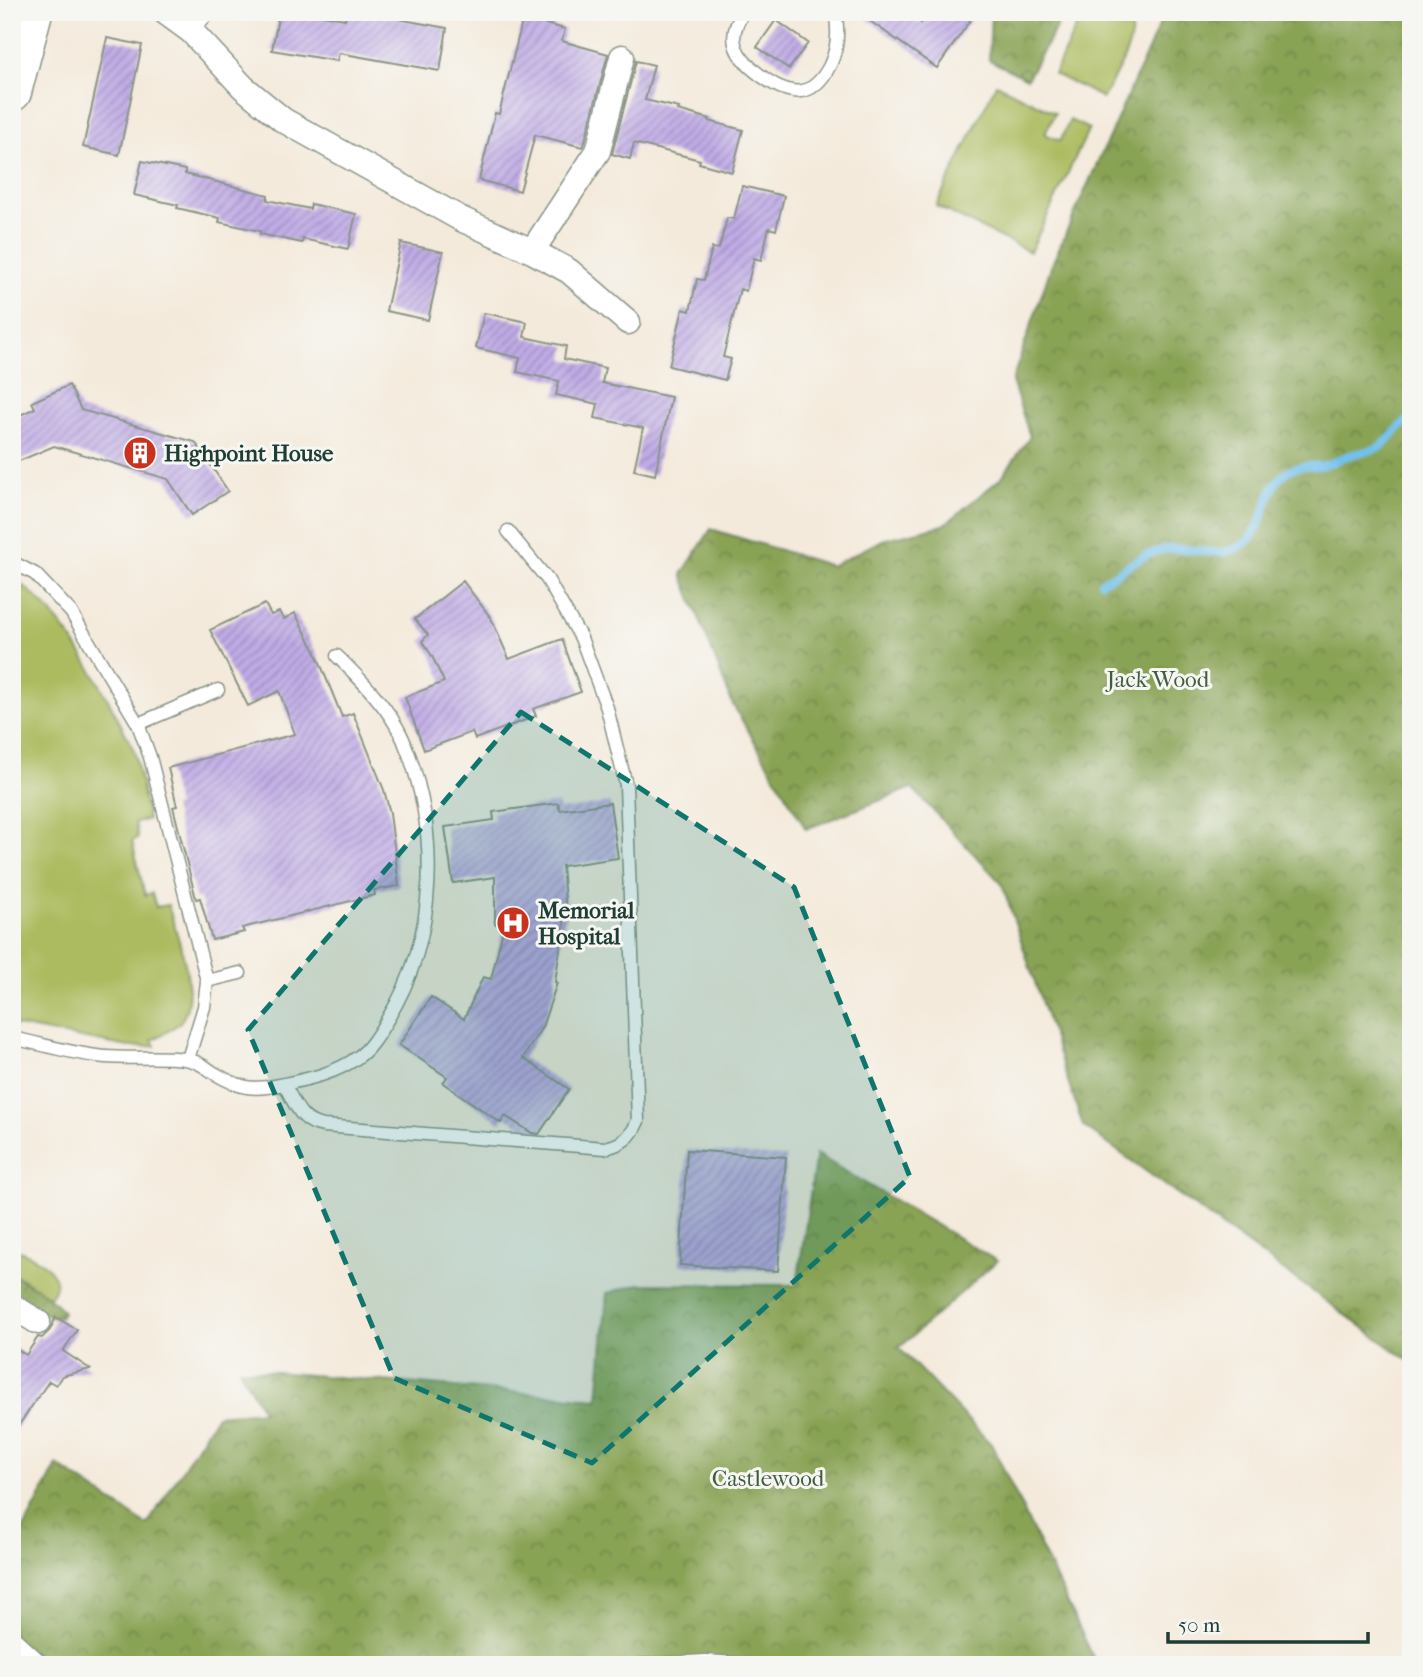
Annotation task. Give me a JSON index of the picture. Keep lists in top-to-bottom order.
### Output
{
  "parks": ["Jack Wood", "Castlewood"],
  "places": {
    "building": ["Highpoint House"],
    "hospital": ["Memorial Hospital"]
  },
  "scale_bar": "50 m"
}
